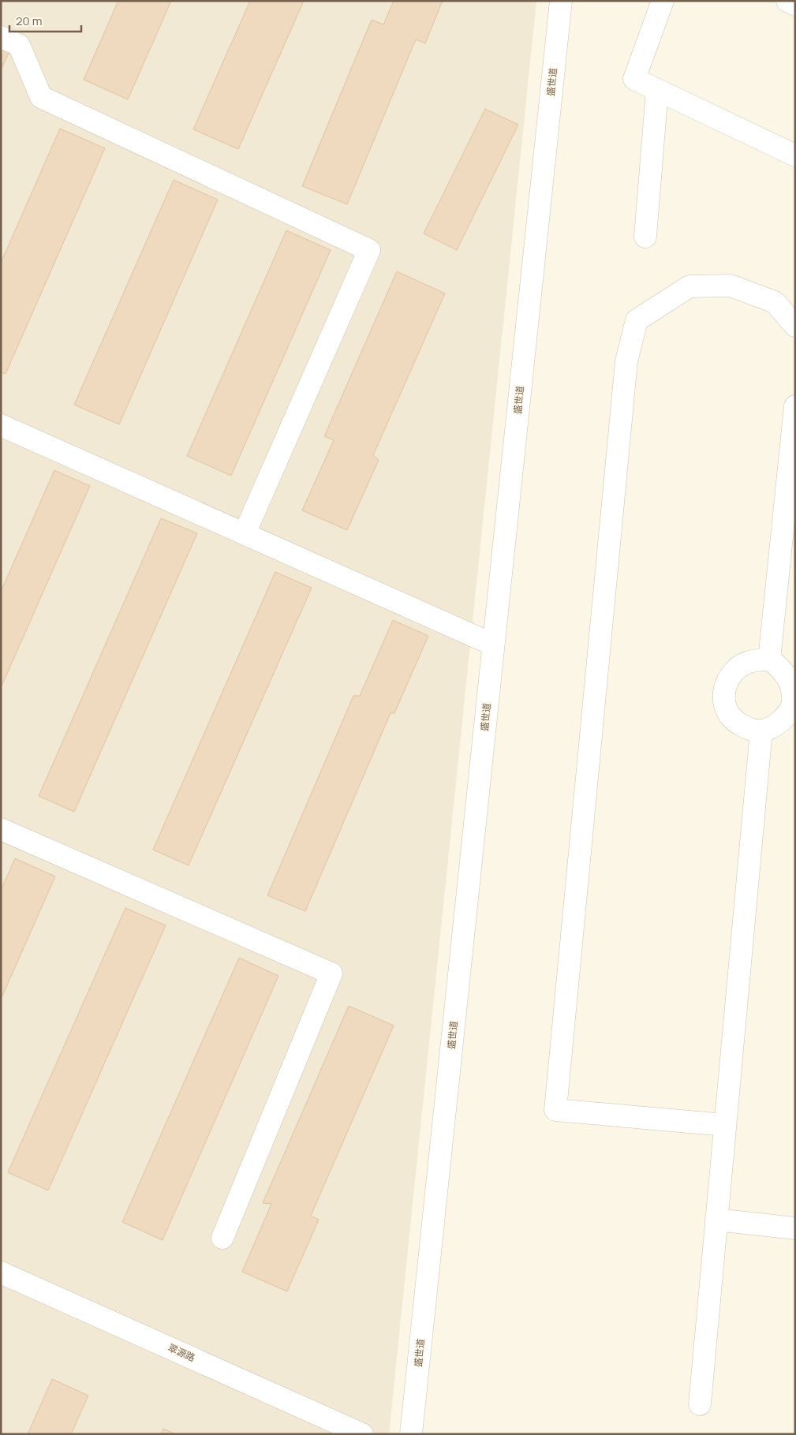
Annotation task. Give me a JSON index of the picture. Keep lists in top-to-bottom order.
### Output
{
  "streets": {
    "street": ["盛世道", "翠源路"]
  },
  "scale_bar": "20 m"
}
